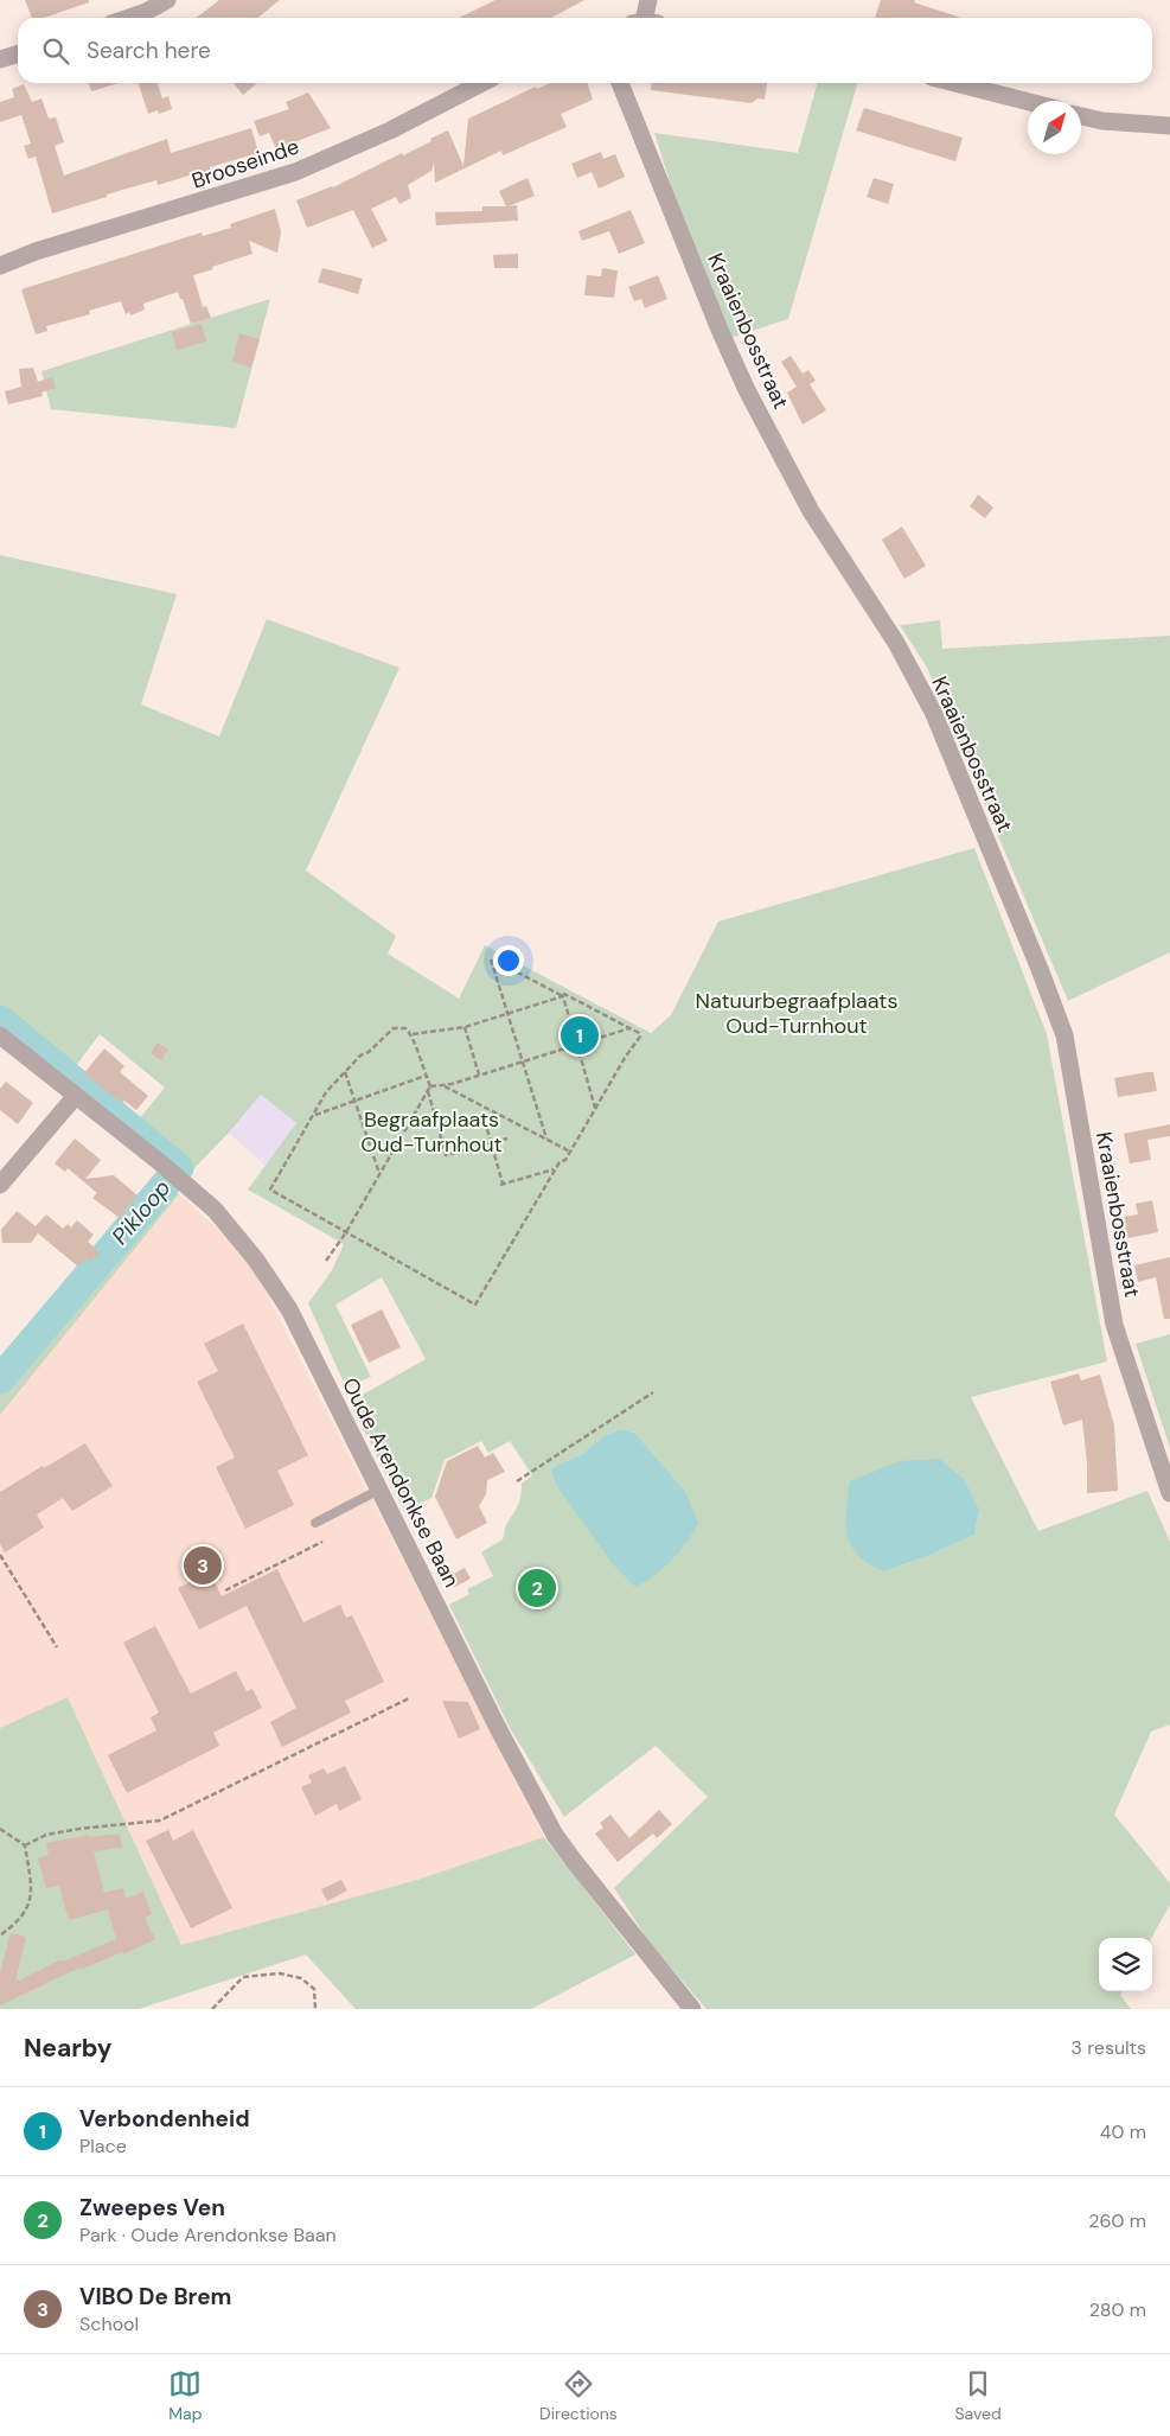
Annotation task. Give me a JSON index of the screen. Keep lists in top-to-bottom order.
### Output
{
  "streets": {
    "street": ["Brooseinde", "Kraaienbosstraat", "Oude Arendonkse Baan"]
  },
  "water": ["Pikloop"],
  "parks": ["Natuurbegraafplaats Oud-Turnhout", "Begraafplaats Oud-Turnhout"],
  "north": "top right",
  "page": {
    "search": "Search here",
    "pins": ["1", "3", "2"],
    "heading": ["Nearby", "3 results"],
    "list": [
      {
        "mark": "1",
        "name": "Verbondenheid",
        "note": "Place",
        "value": "40 m"
      },
      {
        "mark": "2",
        "name": "Zweepes Ven",
        "note": "Park · Oude Arendonkse Baan",
        "value": "260 m"
      },
      {
        "mark": "3",
        "name": "VIBO De Brem",
        "note": "School",
        "value": "280 m"
      }
    ],
    "nav": ["Map", "Directions", "Saved"]
  }
}
